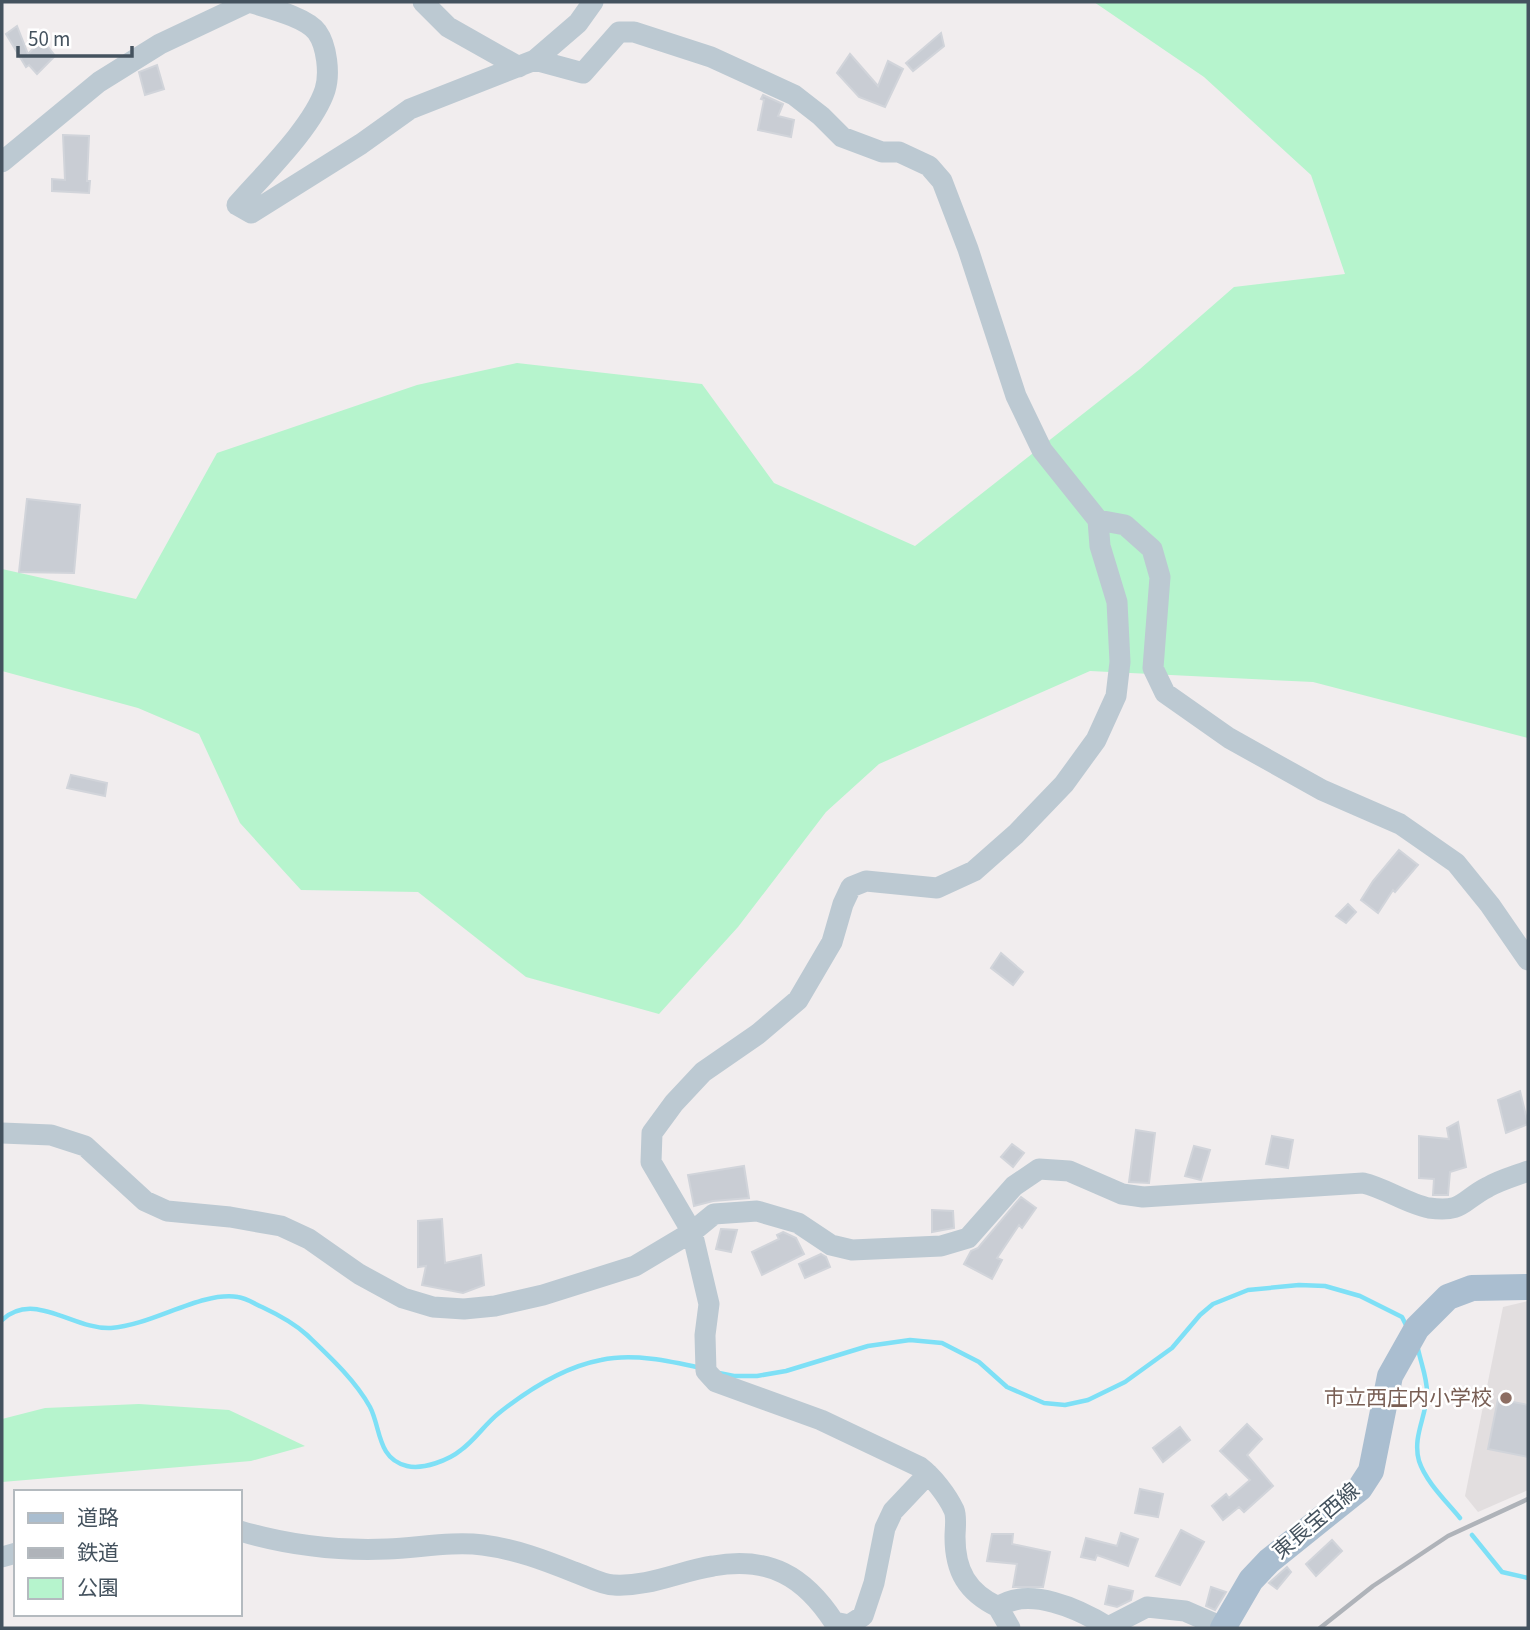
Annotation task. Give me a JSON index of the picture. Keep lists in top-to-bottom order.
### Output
{
  "streets": {
    "main road": ["東長宝西線"]
  },
  "places": ["市立西庄内小学校"],
  "legend": ["道路", "鉄道", "公園"],
  "scale_bar": "50 m"
}
